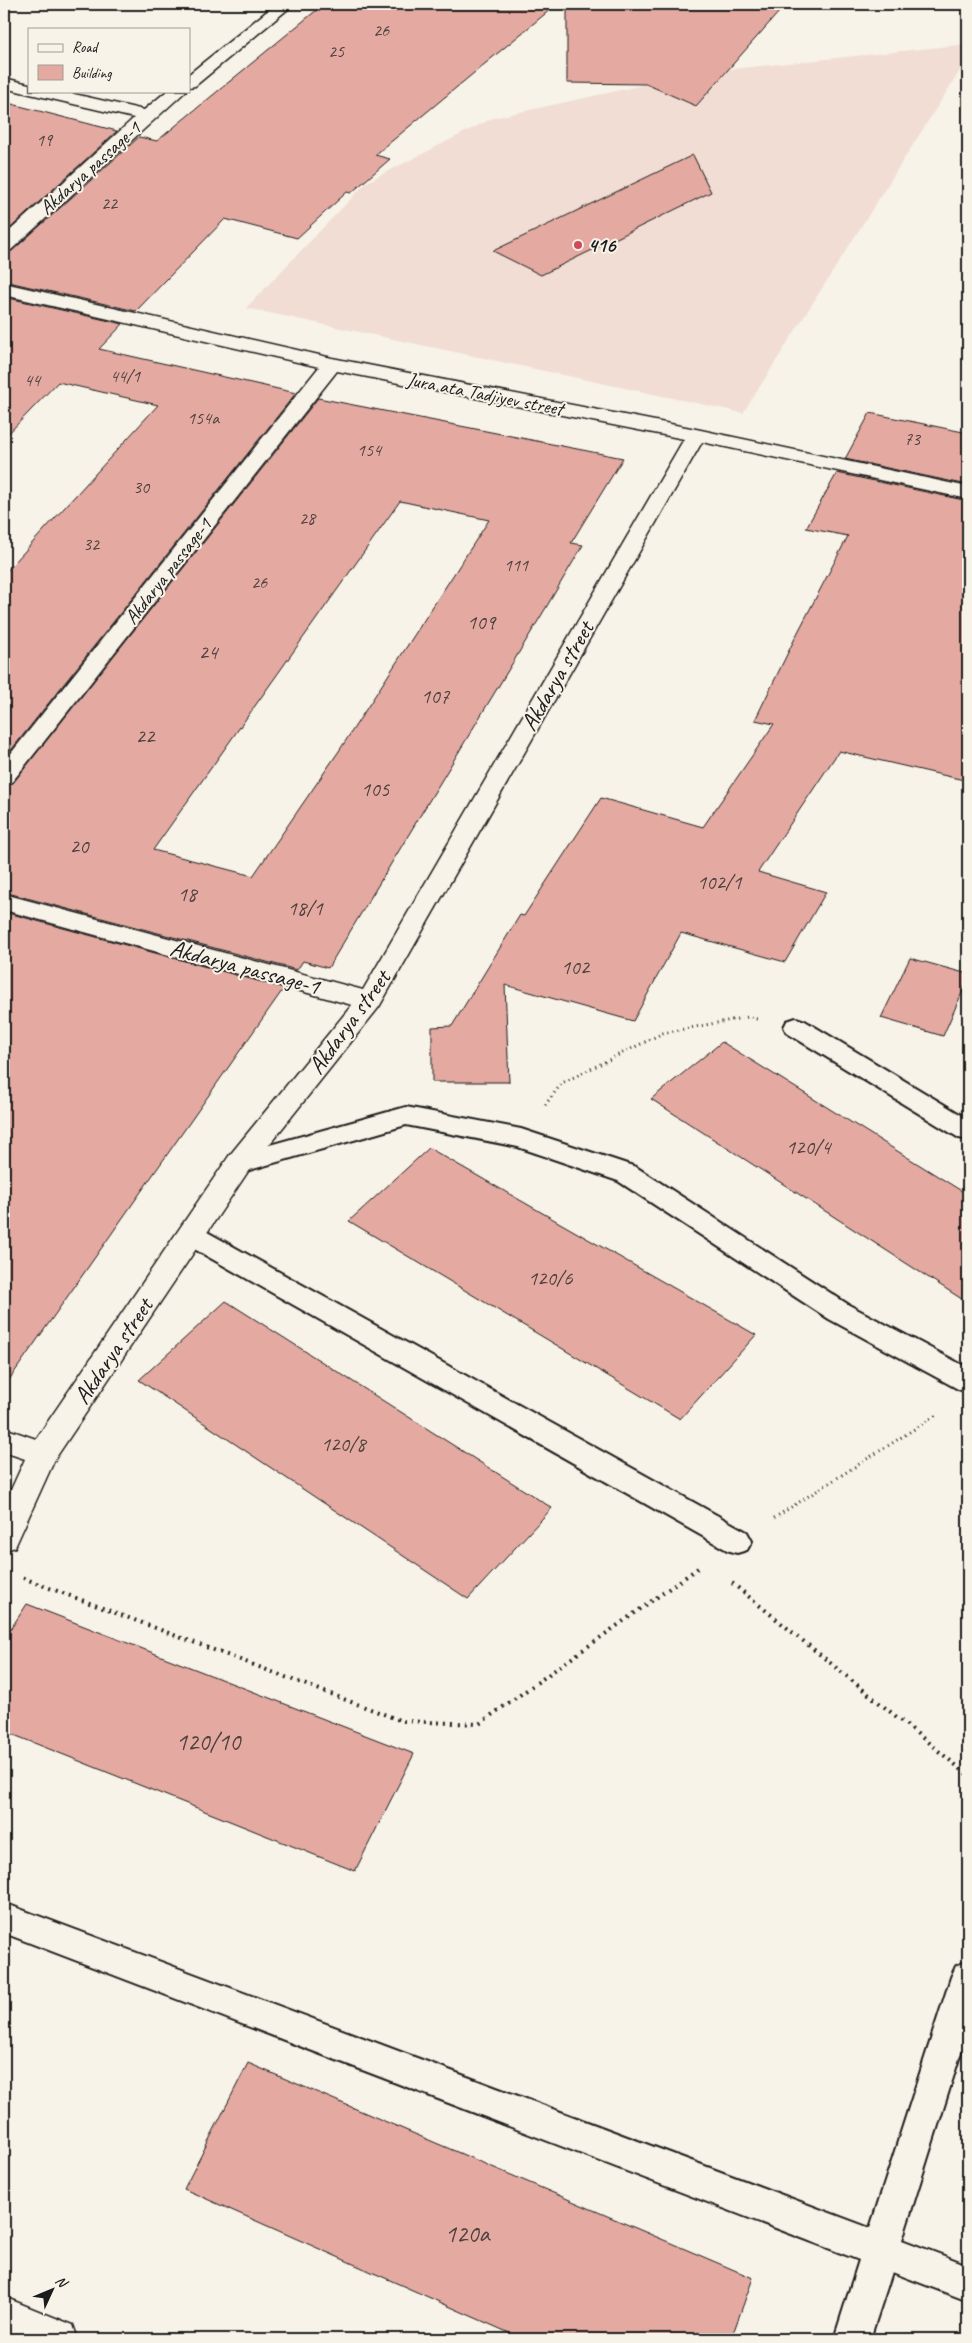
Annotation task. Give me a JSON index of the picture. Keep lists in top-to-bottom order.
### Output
{
  "streets": {
    "street": ["Akdarya passage-1", "Jura аta Tadjiyev street", "Akdarya street"]
  },
  "crossings": [
    ["Akdarya passage-1", "Jura аta Tadjiyev street"],
    ["Akdarya passage-1", "Akdarya street"],
    ["Jura аta Tadjiyev street", "Akdarya street"]
  ],
  "places": ["416"],
  "house_numbers": [
    "26",
    "25",
    "19",
    "22",
    "44/1",
    "44",
    "154a",
    "73",
    "154",
    "30",
    "28",
    "32",
    "111",
    "26",
    "109",
    "24",
    "107",
    "22",
    "105",
    "20",
    "102/1",
    "18",
    "18/1",
    "102",
    "120/4",
    "120/6",
    "120/8",
    "120/10",
    "120a"
  ],
  "legend": ["Road", "Building"],
  "north": "top right"
}
